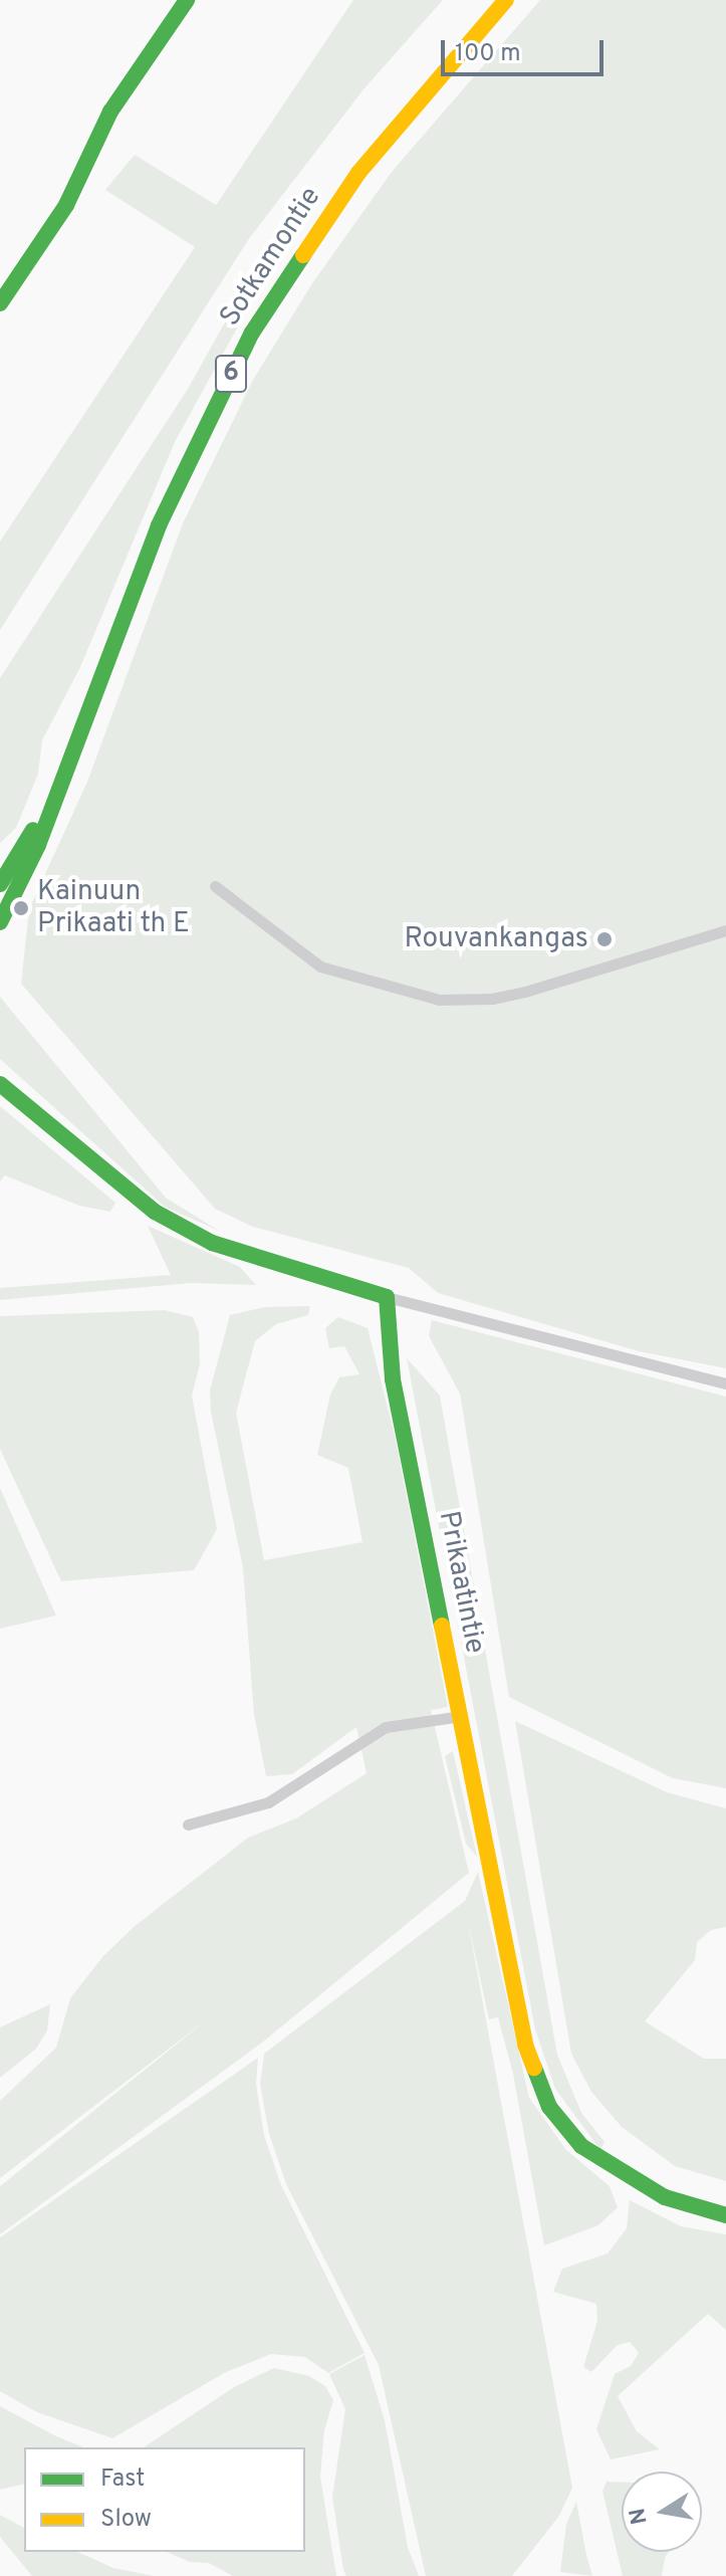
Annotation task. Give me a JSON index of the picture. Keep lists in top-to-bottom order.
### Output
{
  "streets": {
    "main road": ["Sotkamontie", "6", "Prikaatintie"]
  },
  "places": ["Kainuun Prikaati th E", "Rouvankangas"],
  "legend": ["Fast", "Slow"],
  "scale_bar": "100 m",
  "north": "left"
}
